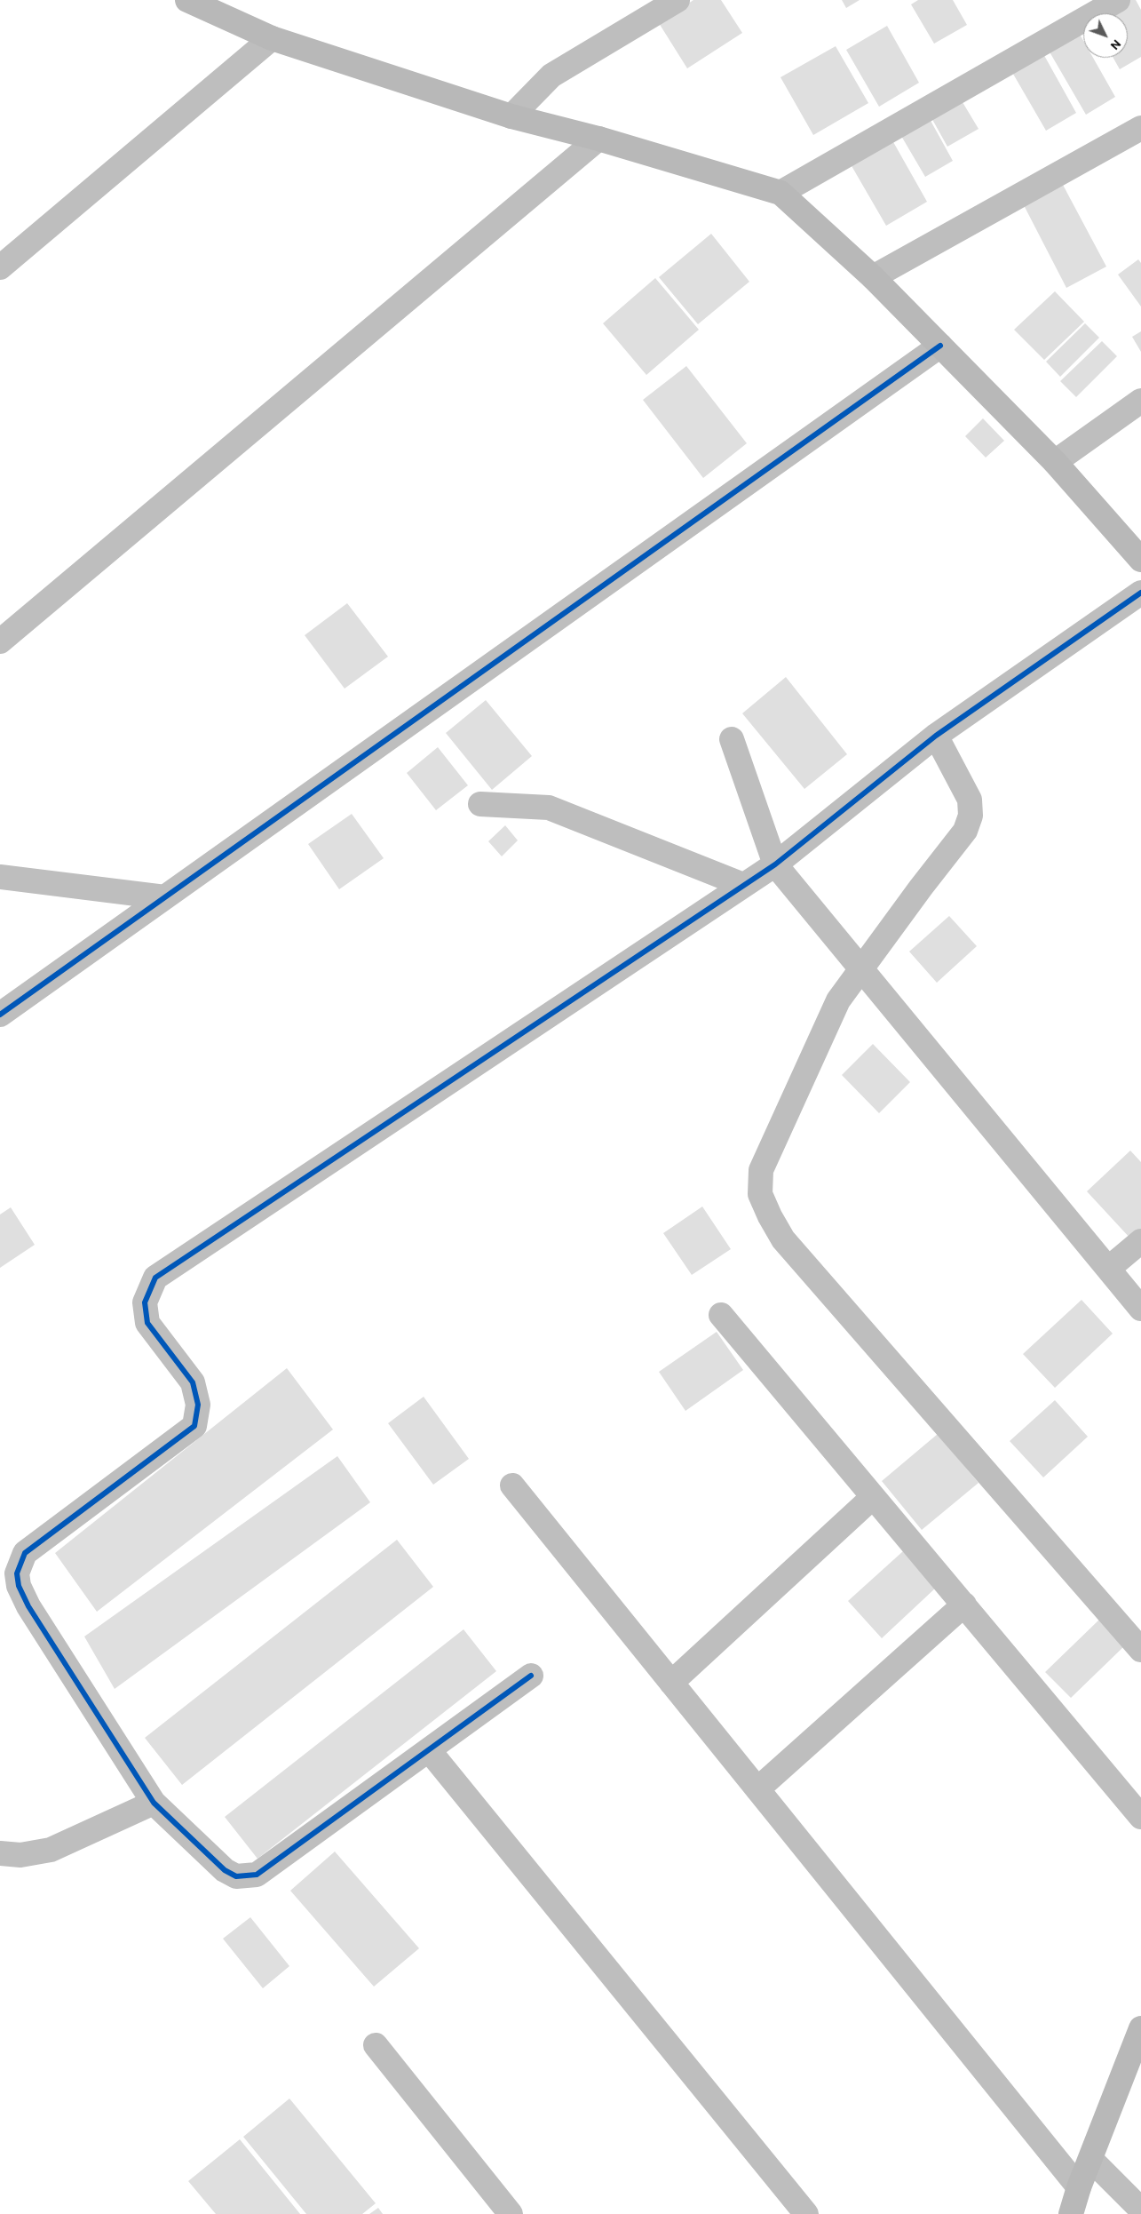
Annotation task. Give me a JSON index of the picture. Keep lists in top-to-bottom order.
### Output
{
  "north": "bottom right"
}
